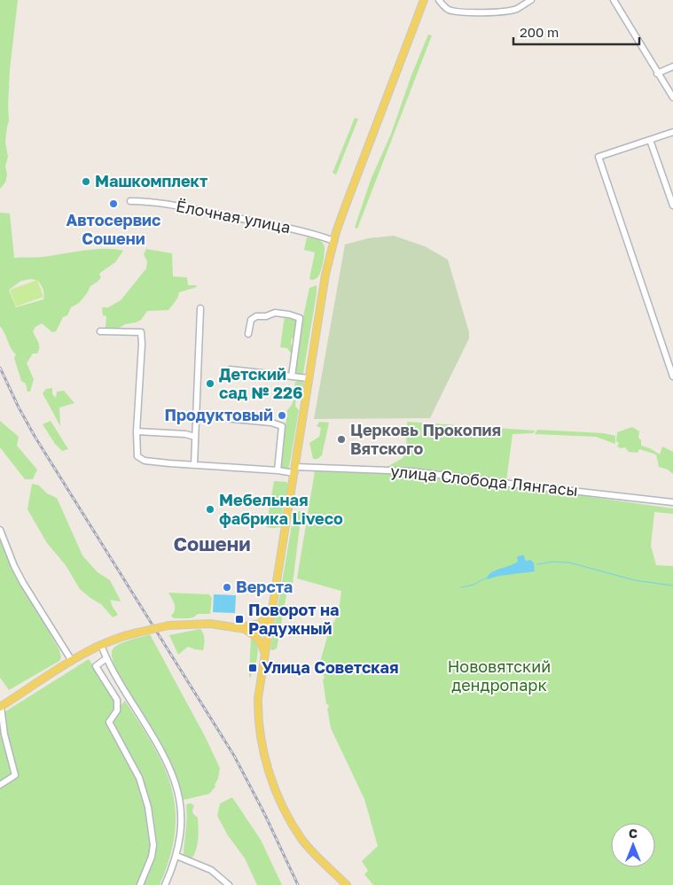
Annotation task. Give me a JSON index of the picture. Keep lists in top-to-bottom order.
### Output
{
  "streets": {
    "street": ["Ёлочная улица", "улица Слобода Лянгасы"]
  },
  "districts": ["Сошени"],
  "parks": ["Нововятский дендропарк"],
  "places": {
    "other": [
      "Машкомплект",
      "Автосервис Сошени",
      "Детский сад № 226",
      "Продуктовый",
      "Церковь Прокопия Вятского",
      "Мебельная фабрика Liveco",
      "Верста"
    ],
    "transit": ["Поворот на Радужный", "Улица Советская"]
  },
  "scale_bar": "200 m",
  "north": "top"
}
